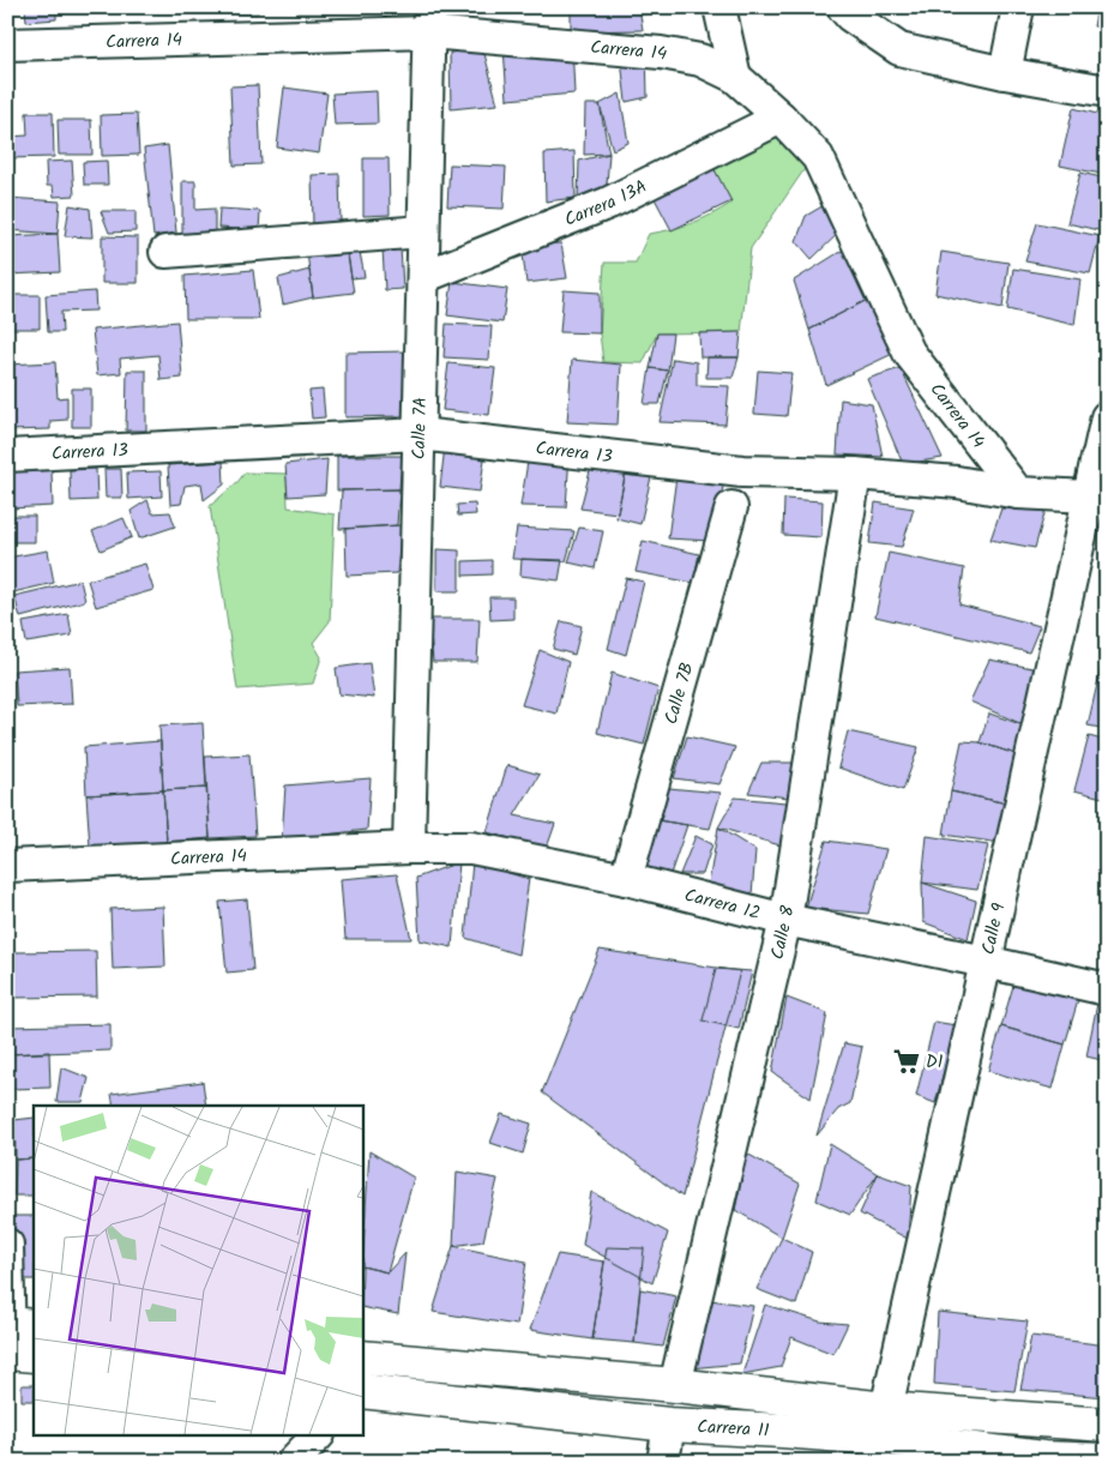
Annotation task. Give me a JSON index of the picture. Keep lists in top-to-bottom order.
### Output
{
  "streets": {
    "main road": ["Carrera 11"],
    "street": [
      "Carrera 14",
      "Carrera 13A",
      "Calle 7A",
      "Carrera 13",
      "Calle 7B",
      "Carrera 12",
      "Calle 9",
      "Calle 8"
    ]
  },
  "crossings": [
    ["Carrera 14", "Carrera 13A"],
    ["Carrera 14", "Calle 7A"],
    ["Carrera 14", "Carrera 13"],
    ["Carrera 14", "Carrera 12"],
    ["Carrera 13A", "Calle 7A"],
    ["Calle 7A", "Carrera 13"],
    ["Calle 7A", "Carrera 12"],
    ["Carrera 13", "Calle 9"],
    ["Carrera 13", "Calle 8"],
    ["Calle 7B", "Carrera 12"],
    ["Carrera 12", "Calle 9"],
    ["Carrera 12", "Calle 8"],
    ["Calle 9", "Carrera 11"],
    ["Calle 8", "Carrera 11"]
  ],
  "places": {
    "supermarket": ["D1"]
  }
}
